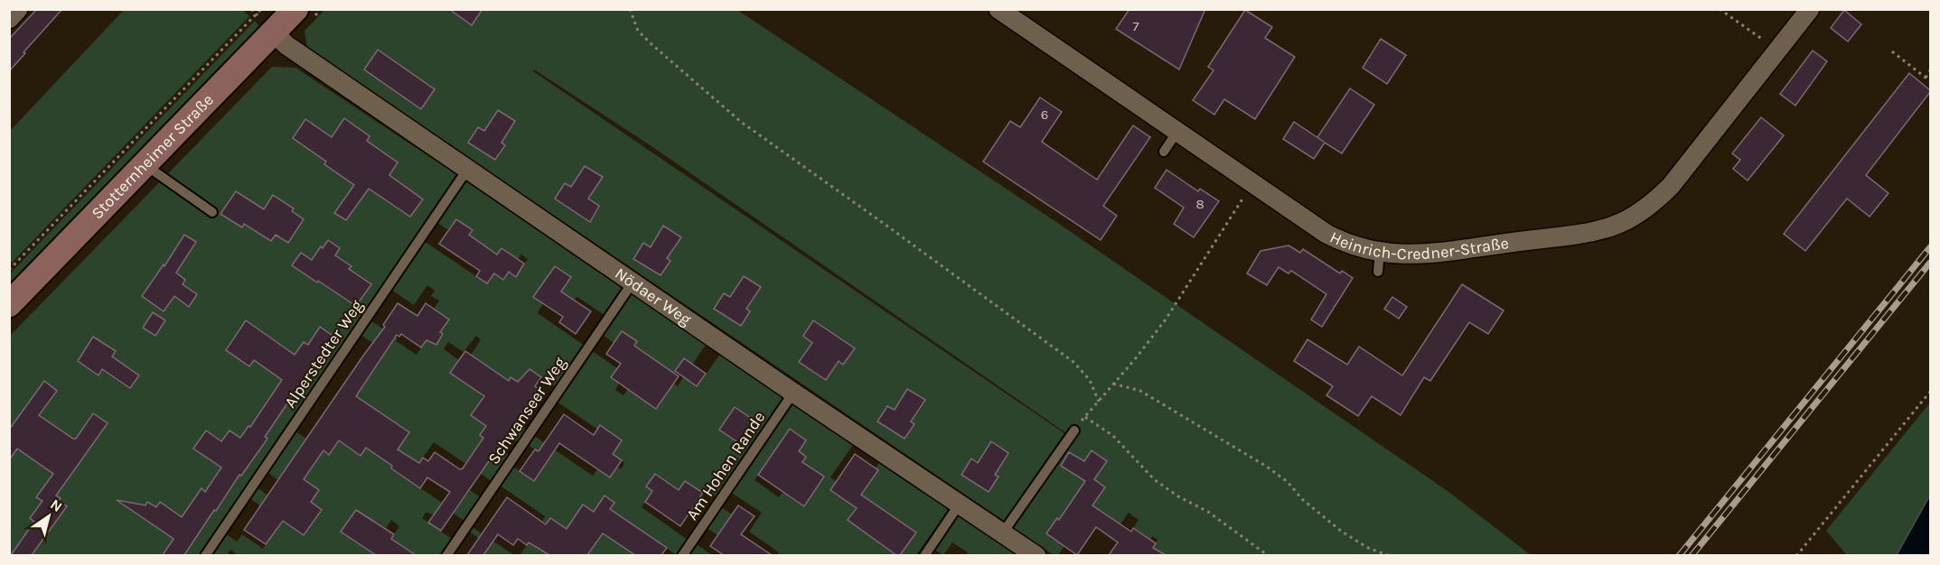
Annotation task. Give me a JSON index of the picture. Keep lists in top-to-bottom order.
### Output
{
  "streets": {
    "main road": ["Stotternheimer Straße"],
    "street": ["Heinrich-Credner-Straße", "Nödaer Weg"],
    "lane": ["Alperstedter Weg", "Schwanseer Weg", "Am Hohen Rande"]
  },
  "crossings": [
    ["Stotternheimer Straße", "Nödaer Weg"],
    ["Nödaer Weg", "Alperstedter Weg"],
    ["Nödaer Weg", "Schwanseer Weg"],
    ["Nödaer Weg", "Am Hohen Rande"]
  ],
  "house_numbers": ["7", "6", "8"],
  "north": "top right"
}
